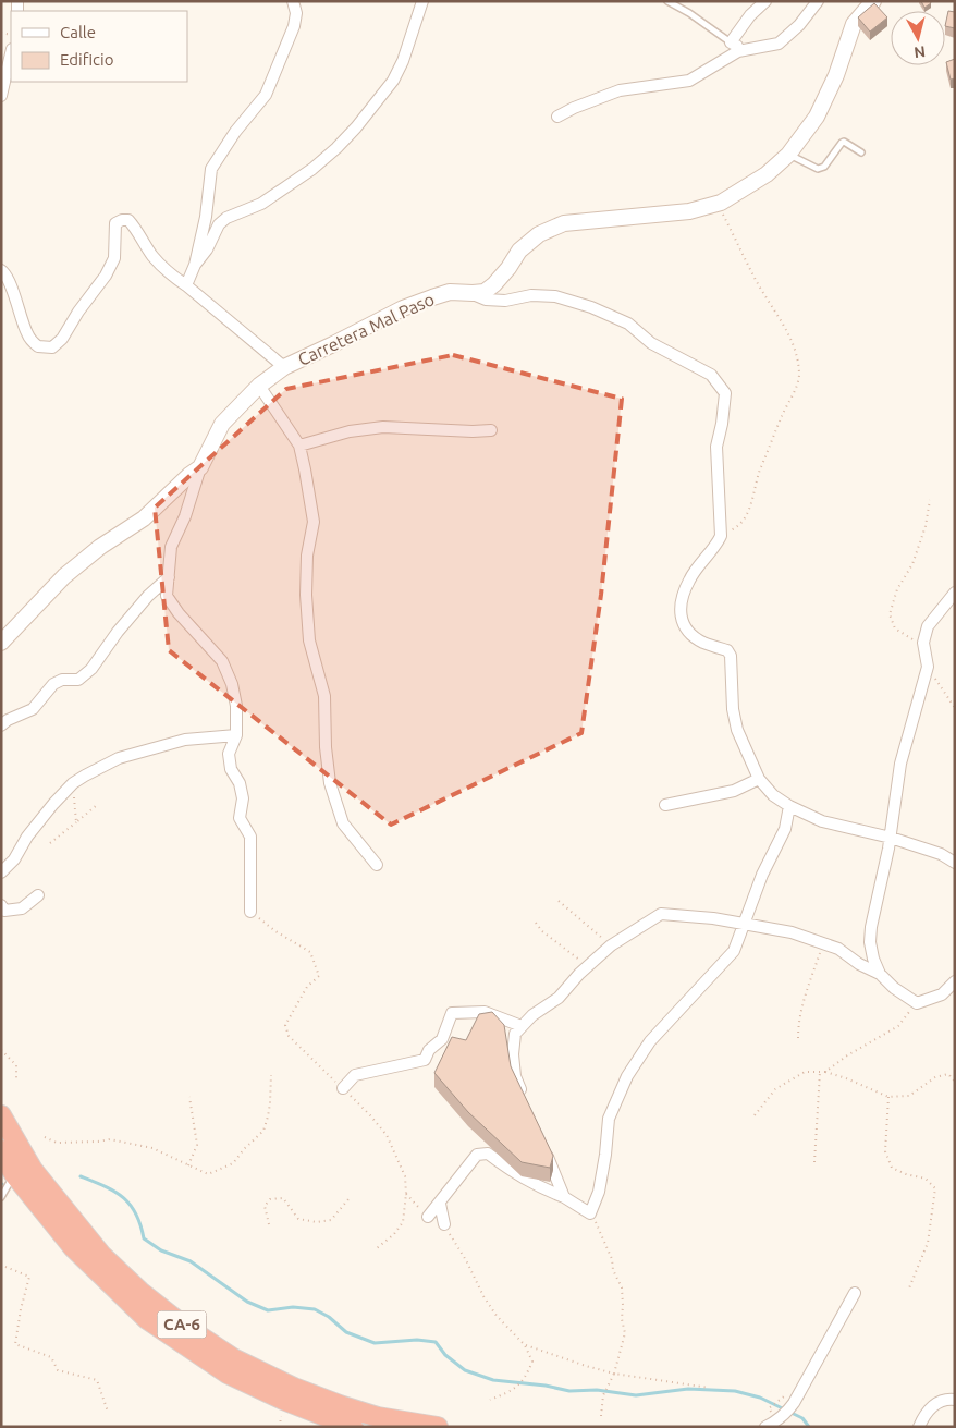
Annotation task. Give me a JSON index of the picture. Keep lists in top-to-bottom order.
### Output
{
  "streets": {
    "highway": ["CA-6"],
    "street": ["Carretera Mal Paso"]
  },
  "legend": ["Calle", "Edificio"],
  "north": "bottom"
}
